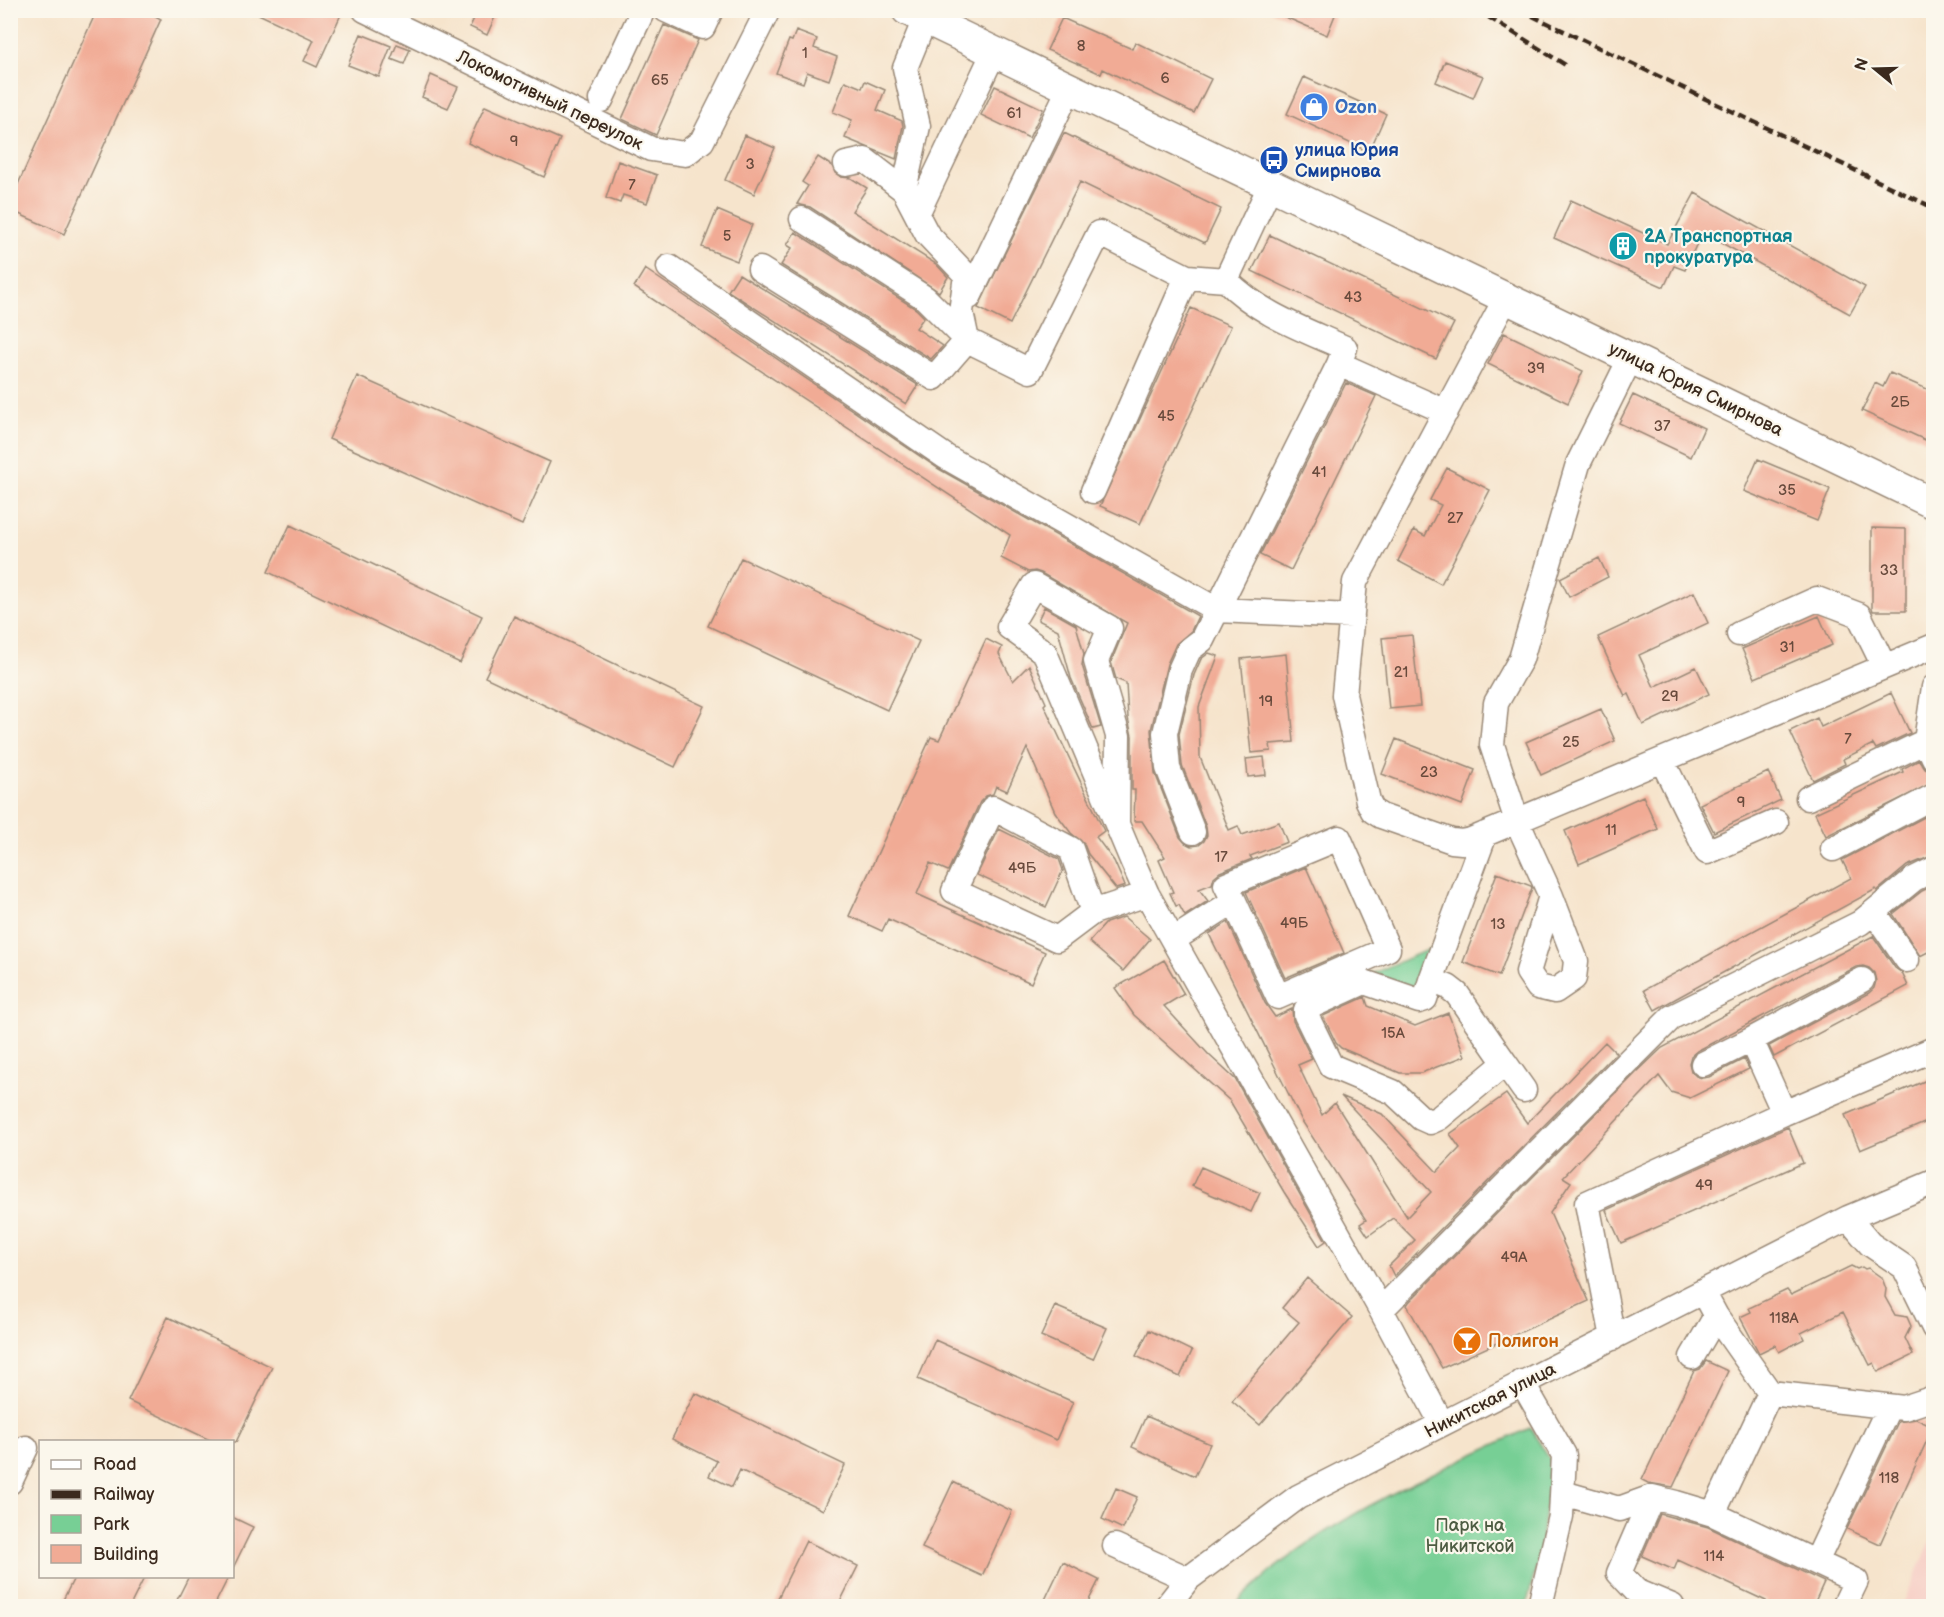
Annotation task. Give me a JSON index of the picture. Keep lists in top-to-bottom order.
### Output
{
  "streets": {
    "main road": ["улица Юрия Смирнова"],
    "street": ["Локомотивный переулок", "Никитская улица"]
  },
  "parks": ["Парк на Никитской"],
  "places": {
    "shop": ["Ozon"],
    "bus stop": ["улица Юрия Смирнова"],
    "building": ["2А Транспортная прокуратура"],
    "bar": ["Полигон"]
  },
  "house_numbers": [
    "8",
    "1",
    "6",
    "65",
    "61",
    "9",
    "3",
    "7",
    "5",
    "43",
    "39",
    "2Б",
    "45",
    "37",
    "41",
    "35",
    "27",
    "33",
    "31",
    "21",
    "29",
    "19",
    "7",
    "25",
    "23",
    "9",
    "11",
    "17",
    "49Б",
    "49Б",
    "13",
    "15А",
    "49",
    "49А",
    "118А",
    "118",
    "114"
  ],
  "legend": [
    "Road",
    "Railway",
    "Park",
    "Building"
  ],
  "north": "left"
}
